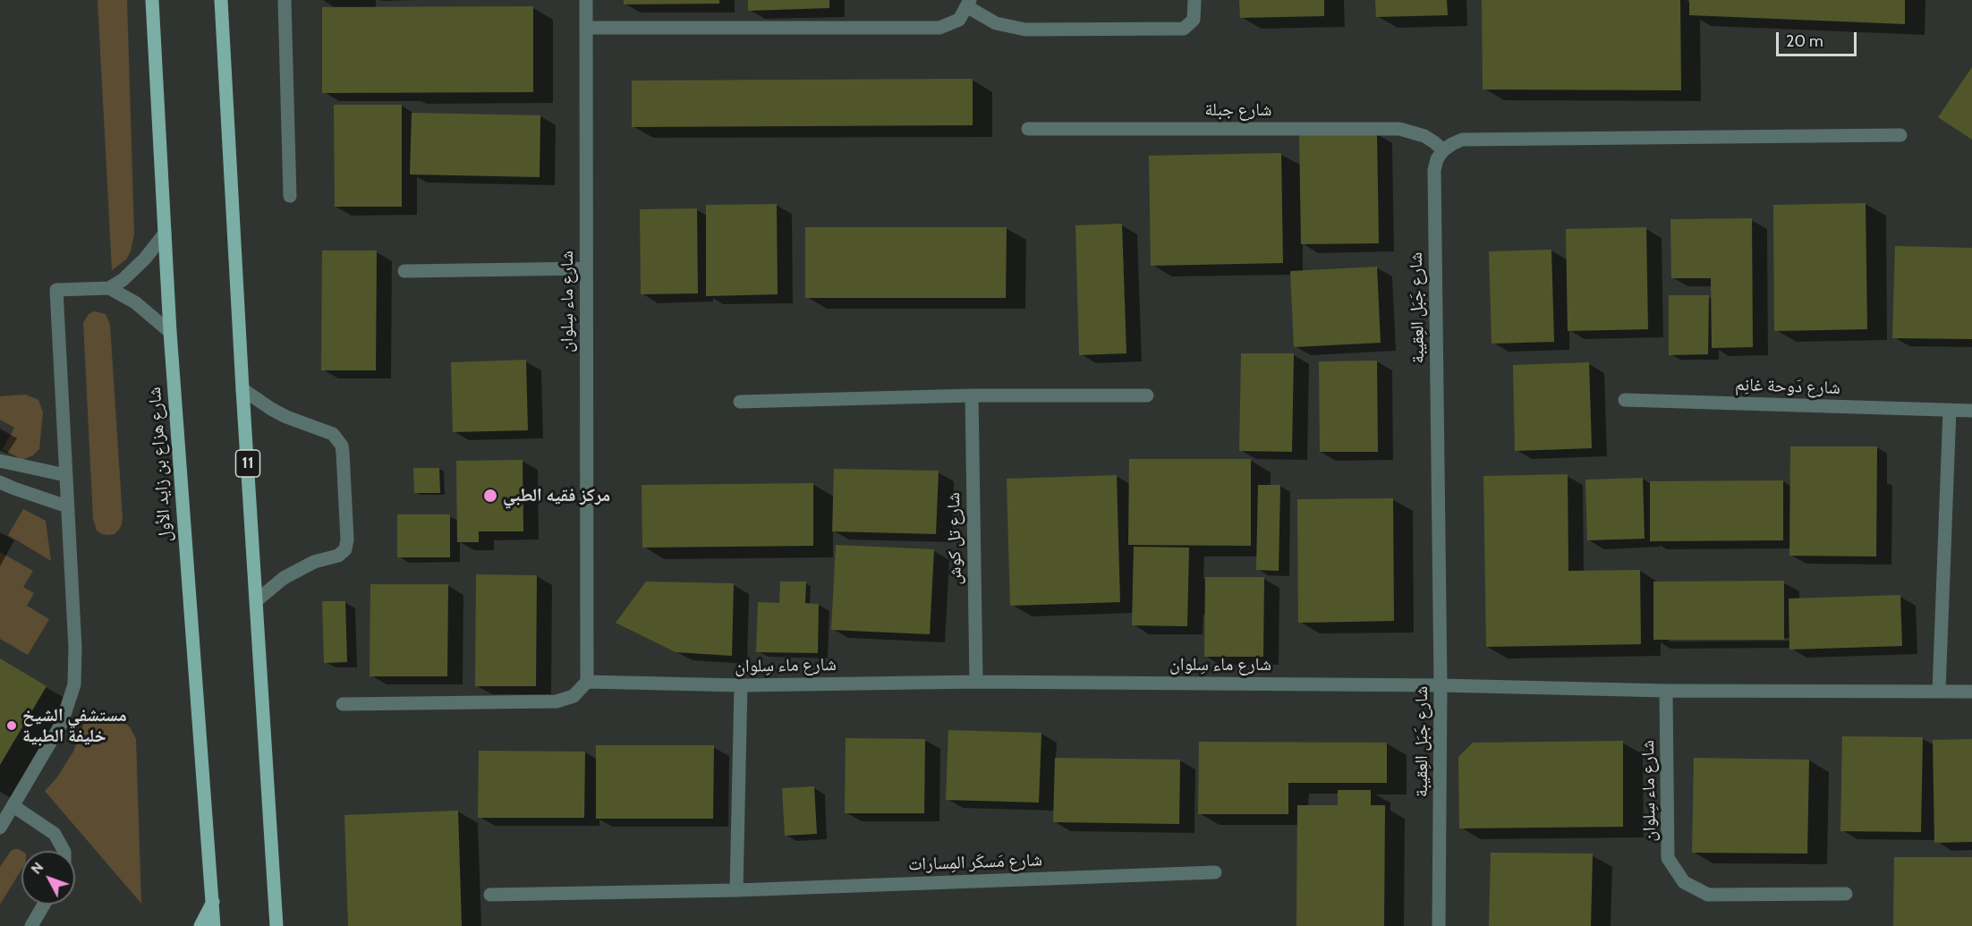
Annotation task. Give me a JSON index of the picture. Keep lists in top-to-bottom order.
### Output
{
  "streets": {
    "main road": ["11", "شارع هزاع بن زايد الأول"],
    "street": [
      "شارع جبلة",
      "شارع ماء سِلوان",
      "شارع جَبَل العِقيبة",
      "شارع دَوحة غانِم",
      "شارع تل كوش",
      "شارع مَسكَر المِسارات"
    ]
  },
  "crossings": [
    ["شارع جبلة", "شارع جَبَل العِقيبة"],
    ["شارع ماء سِلوان", "شارع جَبَل العِقيبة"],
    ["شارع ماء سِلوان", "شارع تل كوش"]
  ],
  "places": ["مركز فقيه الطبي", "مستشفي الشيخ خليفة الطبية"],
  "scale_bar": "20 m",
  "north": "top left"
}
